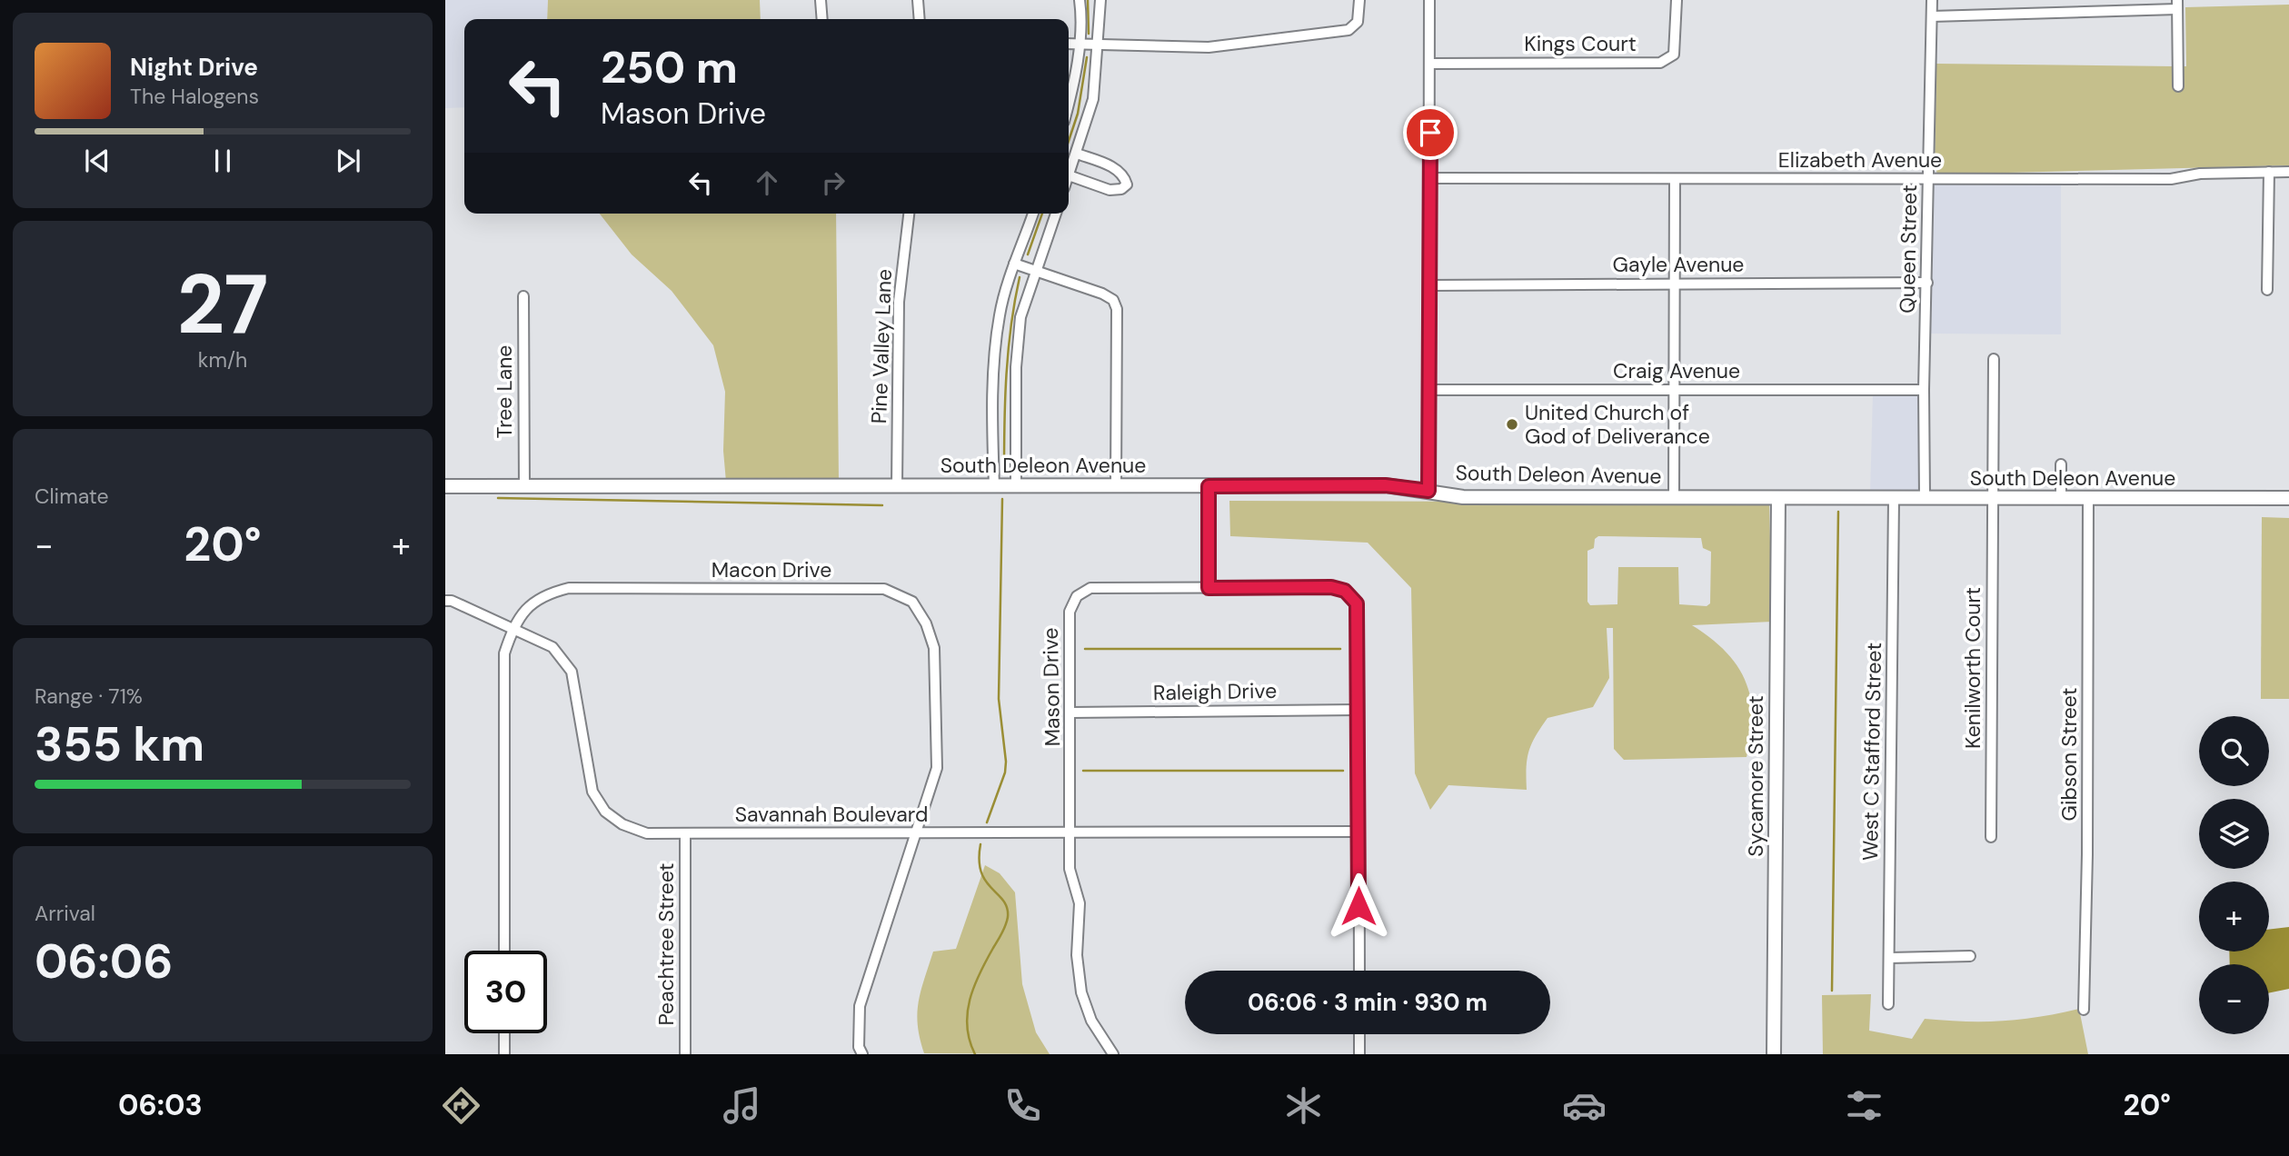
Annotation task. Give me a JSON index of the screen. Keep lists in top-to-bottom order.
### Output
{
  "streets": {
    "street": [
      "Kings Court",
      "Elizabeth Avenue",
      "Queen Street",
      "Gayle Avenue",
      "Pine Valley Lane",
      "Craig Avenue",
      "Tree Lane",
      "South Deleon Avenue",
      "Macon Drive",
      "Kenilworth Court",
      "Mason Drive",
      "Raleigh Drive",
      "West C Stafford Street",
      "Gibson Street",
      "Sycamore Street",
      "Savannah Boulevard",
      "Peachtree Street"
    ]
  },
  "crossings": [
    ["Elizabeth Avenue", "Queen Street"],
    ["Queen Street", "Gayle Avenue"],
    ["Queen Street", "Craig Avenue"],
    ["Queen Street", "South Deleon Avenue"],
    ["Pine Valley Lane", "South Deleon Avenue"],
    ["Tree Lane", "South Deleon Avenue"],
    ["South Deleon Avenue", "Kenilworth Court"],
    ["South Deleon Avenue", "West C Stafford Street"],
    ["South Deleon Avenue", "Gibson Street"],
    ["South Deleon Avenue", "Sycamore Street"],
    ["Macon Drive", "Savannah Boulevard"],
    ["Mason Drive", "Raleigh Drive"],
    ["Mason Drive", "Savannah Boulevard"],
    ["Savannah Boulevard", "Peachtree Street"]
  ],
  "places": ["United Church of God of Deliverance"],
  "page": {
    "turn": ["250 m", "Mason Drive"],
    "song": ["Night Drive", "The Halogens"],
    "tile": [
      ["27", "km/h"],
      "Climate",
      ["Range · 71%", "355 km"],
      ["Arrival", "06:06"]
    ],
    "heat": ["−", "20°", "+"],
    "map_buttons": ["+", "−"],
    "limit": "30",
    "trip": "06:06 · 3 min · 930 m",
    "tabs": ["06:03", "20°"]
  }
}
